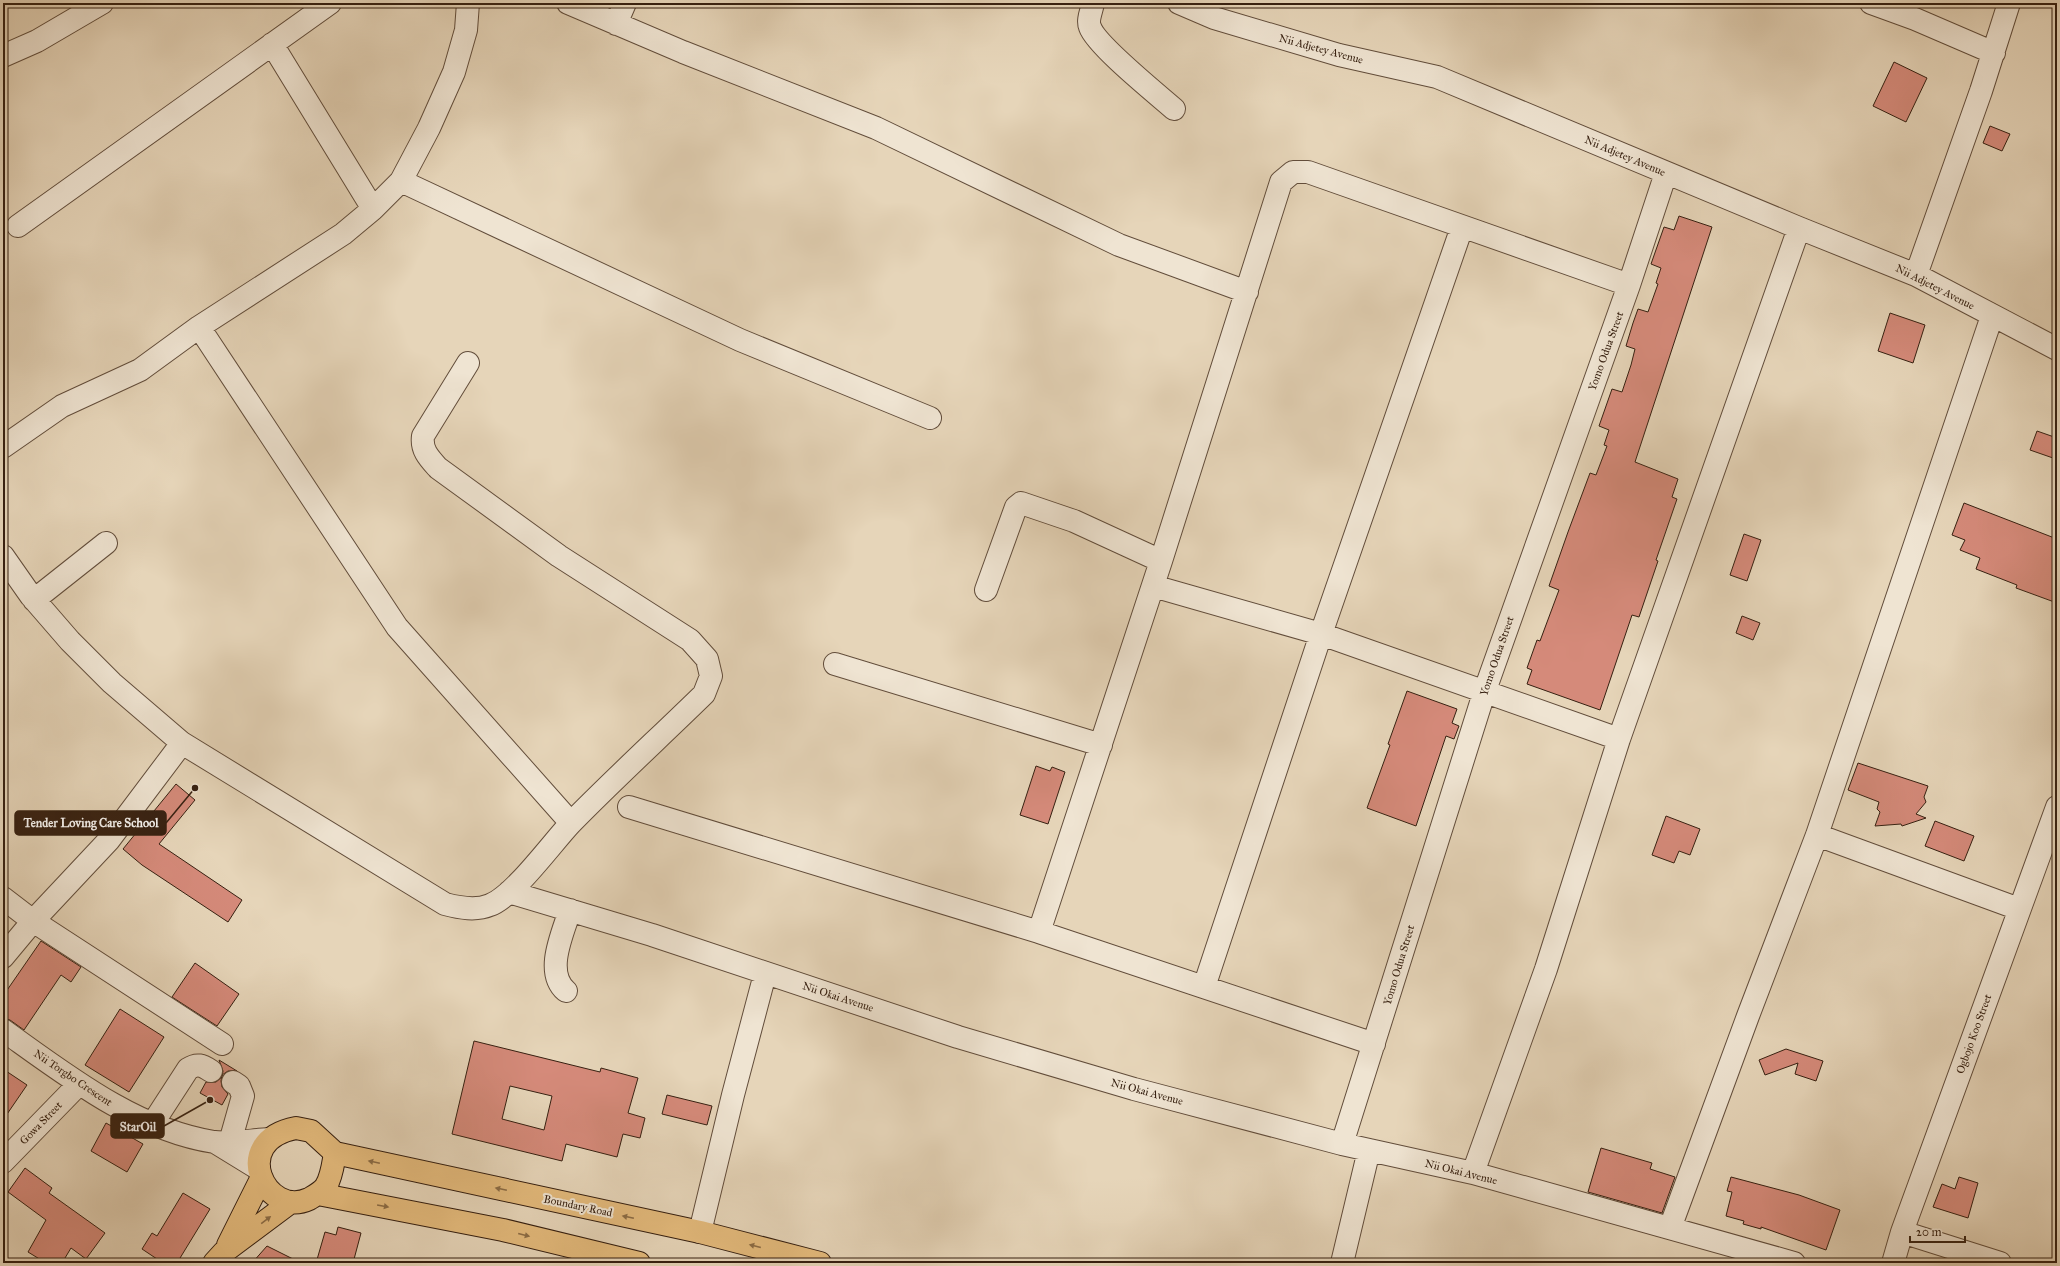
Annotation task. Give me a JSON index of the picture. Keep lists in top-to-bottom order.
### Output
{
  "streets": {
    "main road": ["Boundary Road"],
    "street": [
      "Nii Adjetey Avenue",
      "Yomo Odua Street",
      "Nii Okai Avenue",
      "Ogbojo Koo Street",
      "Nii Torgbo Crescent",
      "Gowa Street"
    ]
  },
  "crossings": [
    ["Nii Adjetey Avenue", "Yomo Odua Street"],
    ["Yomo Odua Street", "Nii Okai Avenue"],
    ["Nii Torgbo Crescent", "Gowa Street"]
  ],
  "places": ["Tender Loving Care School", "StarOil"],
  "scale_bar": "20 m"
}
